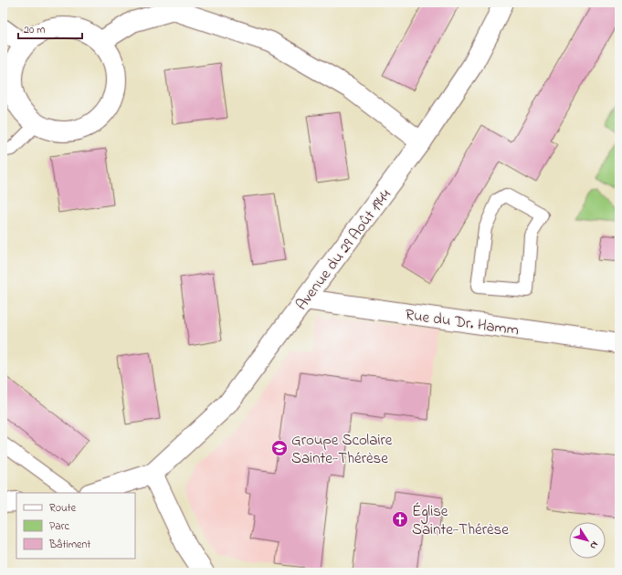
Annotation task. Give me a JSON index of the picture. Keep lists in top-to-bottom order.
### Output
{
  "streets": {
    "street": ["Avenue du 29 Août 1944", "Rue du Dr. Hamm"]
  },
  "crossings": [
    ["Avenue du 29 Août 1944", "Rue du Dr. Hamm"]
  ],
  "places": {
    "school or university": ["Groupe Scolaire Sainte-Thérèse"],
    "church": ["Église Sainte-Thérèse"]
  },
  "legend": ["Route", "Parc", "Bâtiment"],
  "scale_bar": "20 m",
  "north": "bottom right"
}
